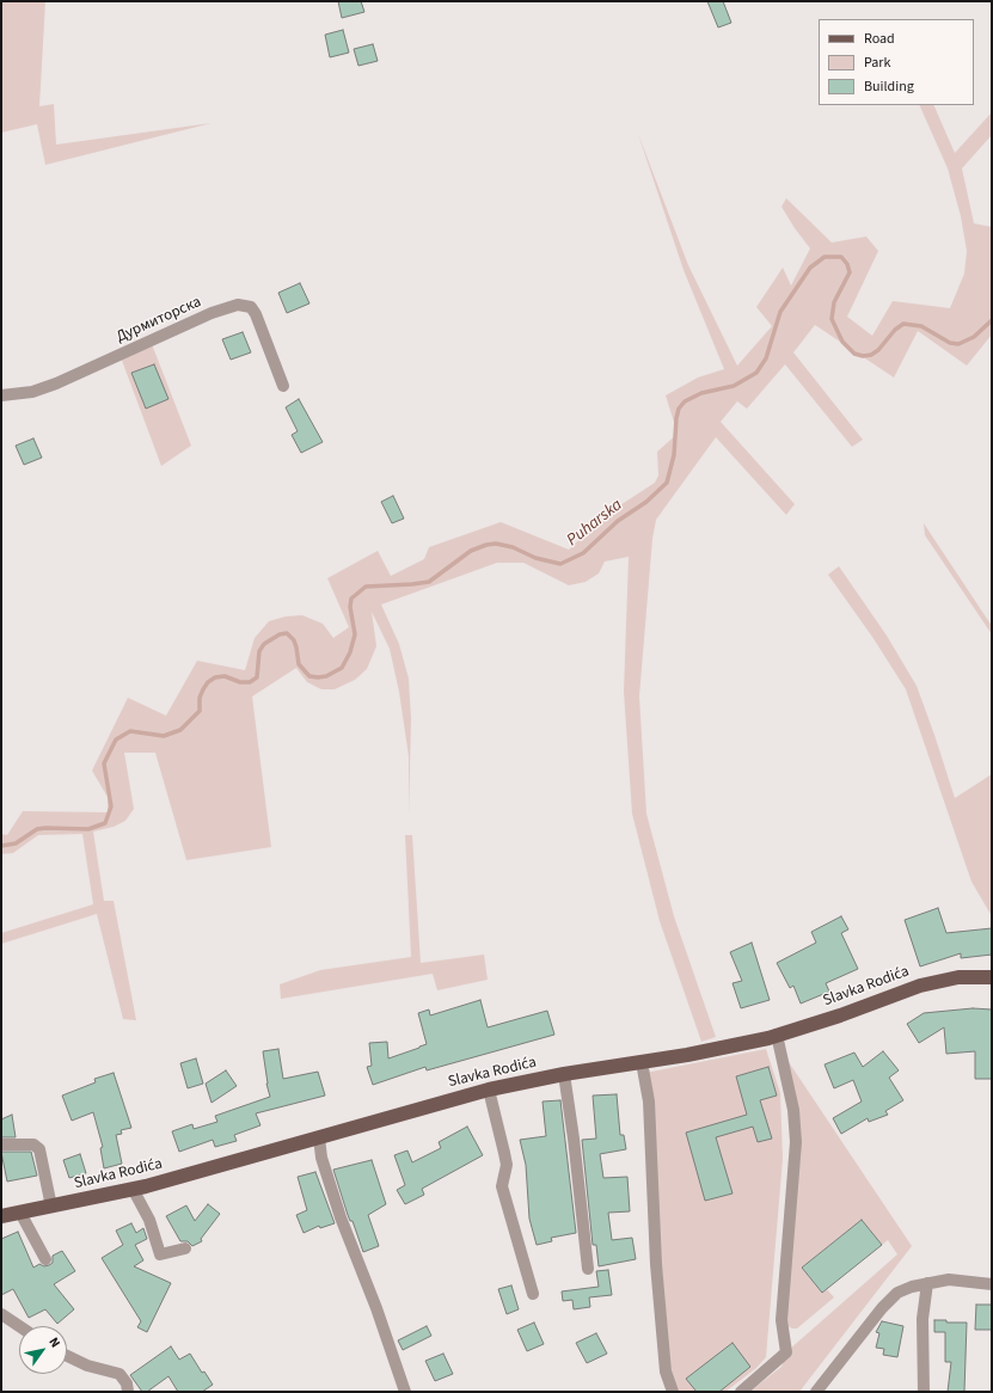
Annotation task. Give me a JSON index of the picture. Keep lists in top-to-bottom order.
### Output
{
  "streets": {
    "main road": ["Slavka Rodića"],
    "street": ["Дурмиторска"]
  },
  "water": ["Puharska"],
  "legend": ["Road", "Park", "Building"],
  "north": "top right"
}
